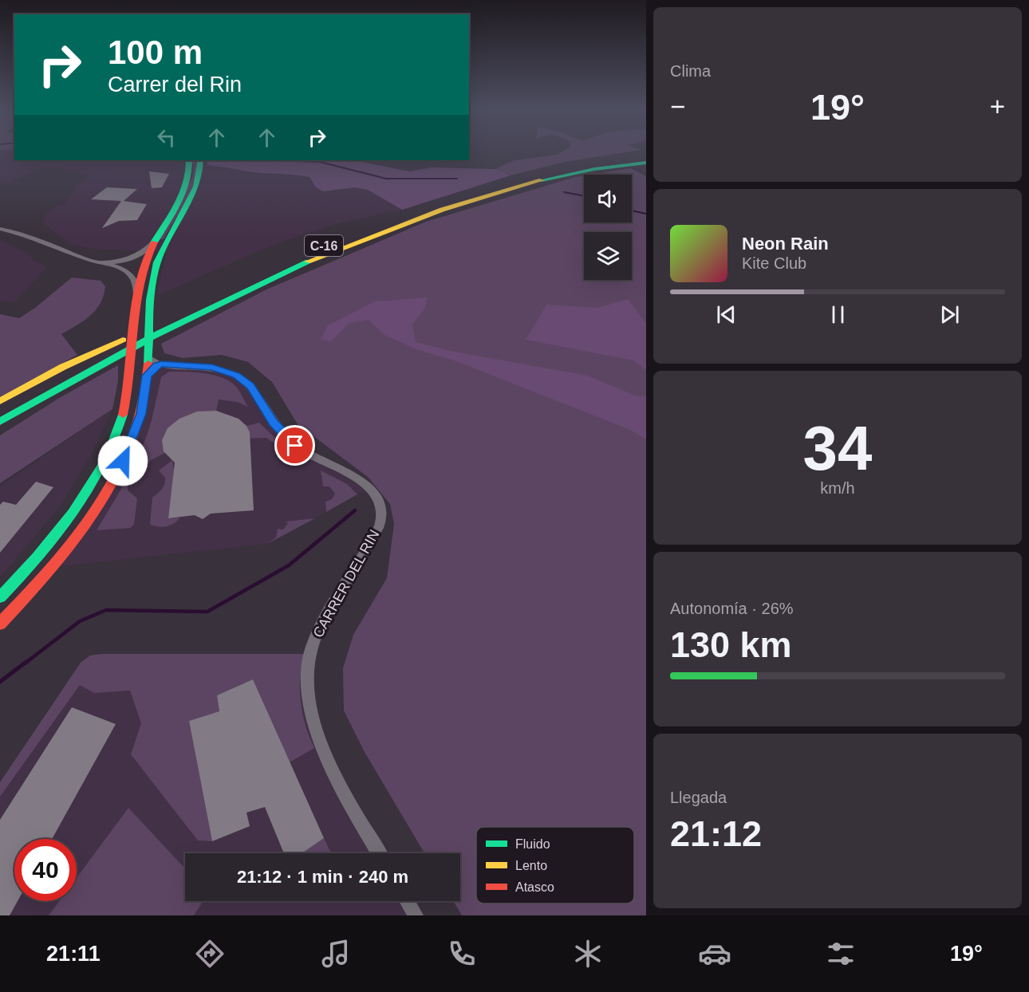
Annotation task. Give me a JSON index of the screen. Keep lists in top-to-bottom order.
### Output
{
  "streets": {
    "main road": ["C-16"],
    "street": ["CARRER DEL RIN"]
  },
  "legend": ["Fluido", "Lento", "Atasco"],
  "page": {
    "tile": [
      "Clima",
      ["34", "km/h"],
      ["Autonomía · 26%", "130 km"],
      ["Llegada", "21:12"]
    ],
    "turn": ["100 m", "Carrer del Rin"],
    "heat": ["−", "19°", "+"],
    "song": ["Neon Rain", "Kite Club"],
    "limit": "40",
    "trip": "21:12 · 1 min · 240 m",
    "tabs": ["21:11", "19°"]
  }
}
